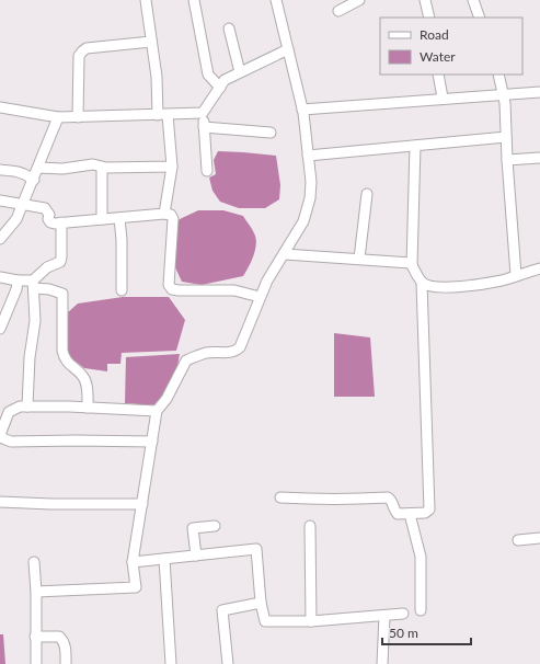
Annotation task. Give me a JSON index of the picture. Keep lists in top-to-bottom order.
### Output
{
  "legend": ["Road", "Water"],
  "scale_bar": "50 m"
}
